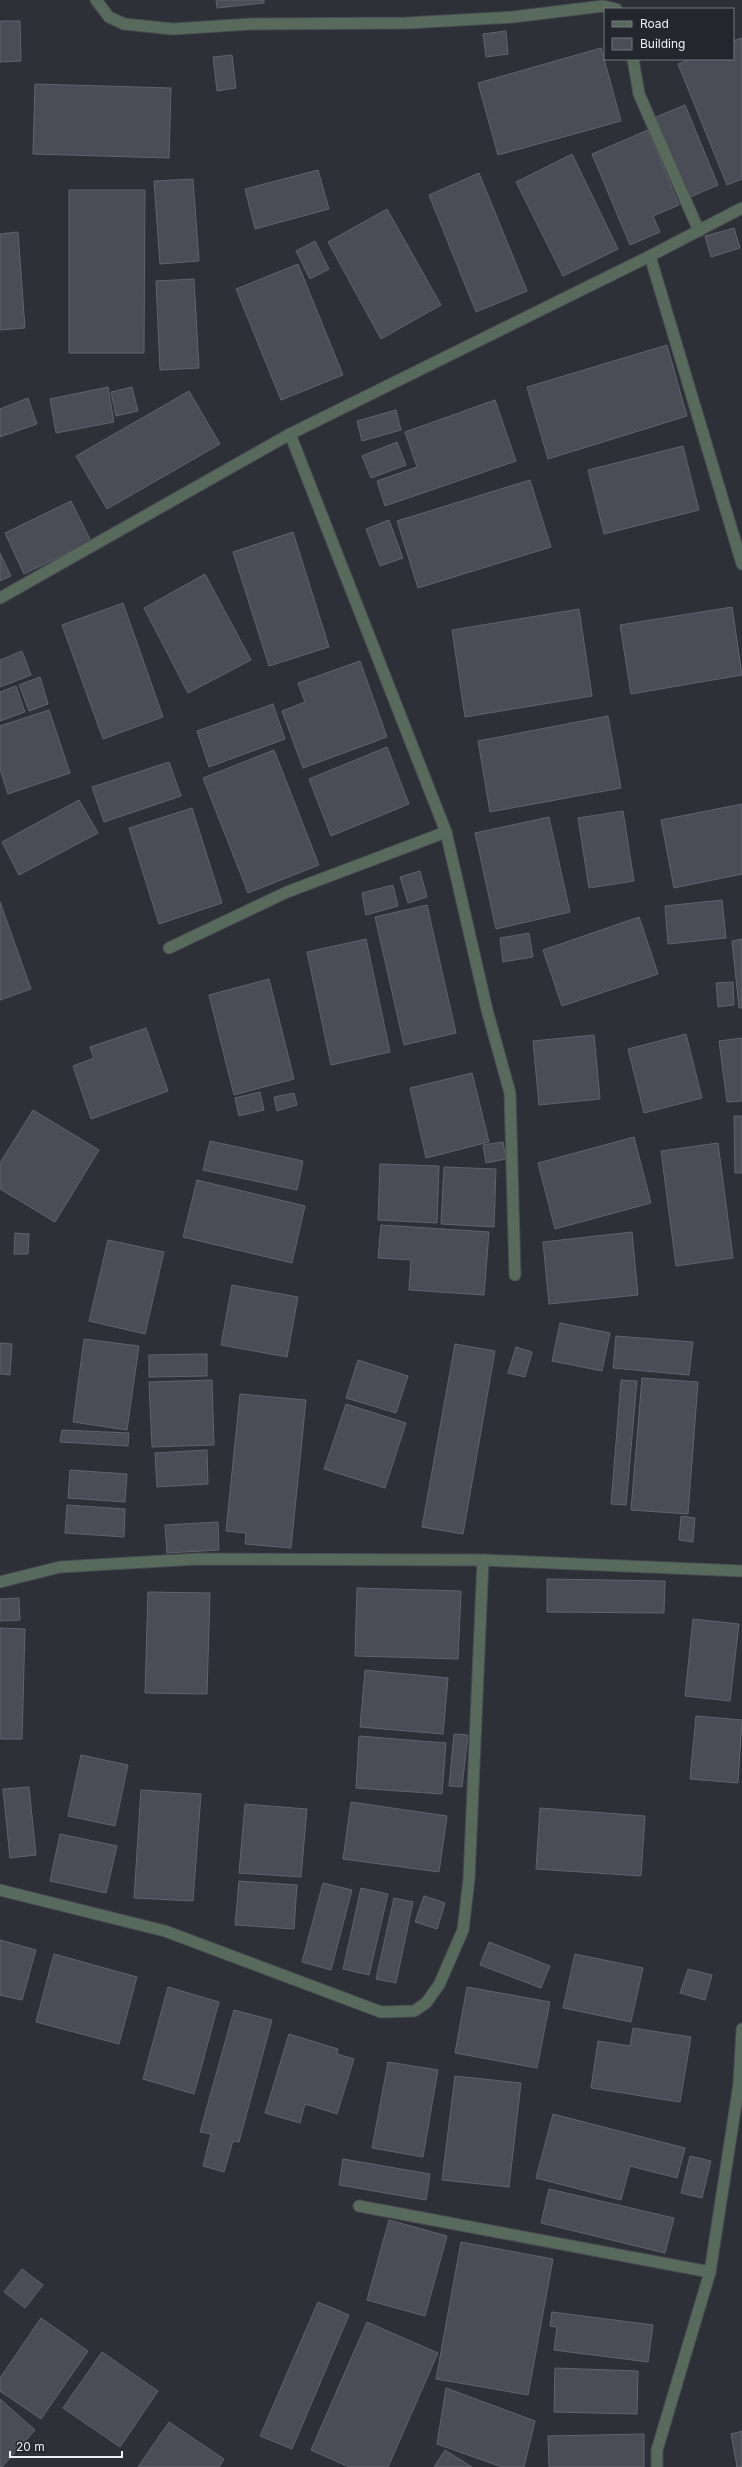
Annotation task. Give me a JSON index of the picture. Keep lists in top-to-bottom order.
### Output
{
  "legend": ["Road", "Building"],
  "scale_bar": "20 m"
}
